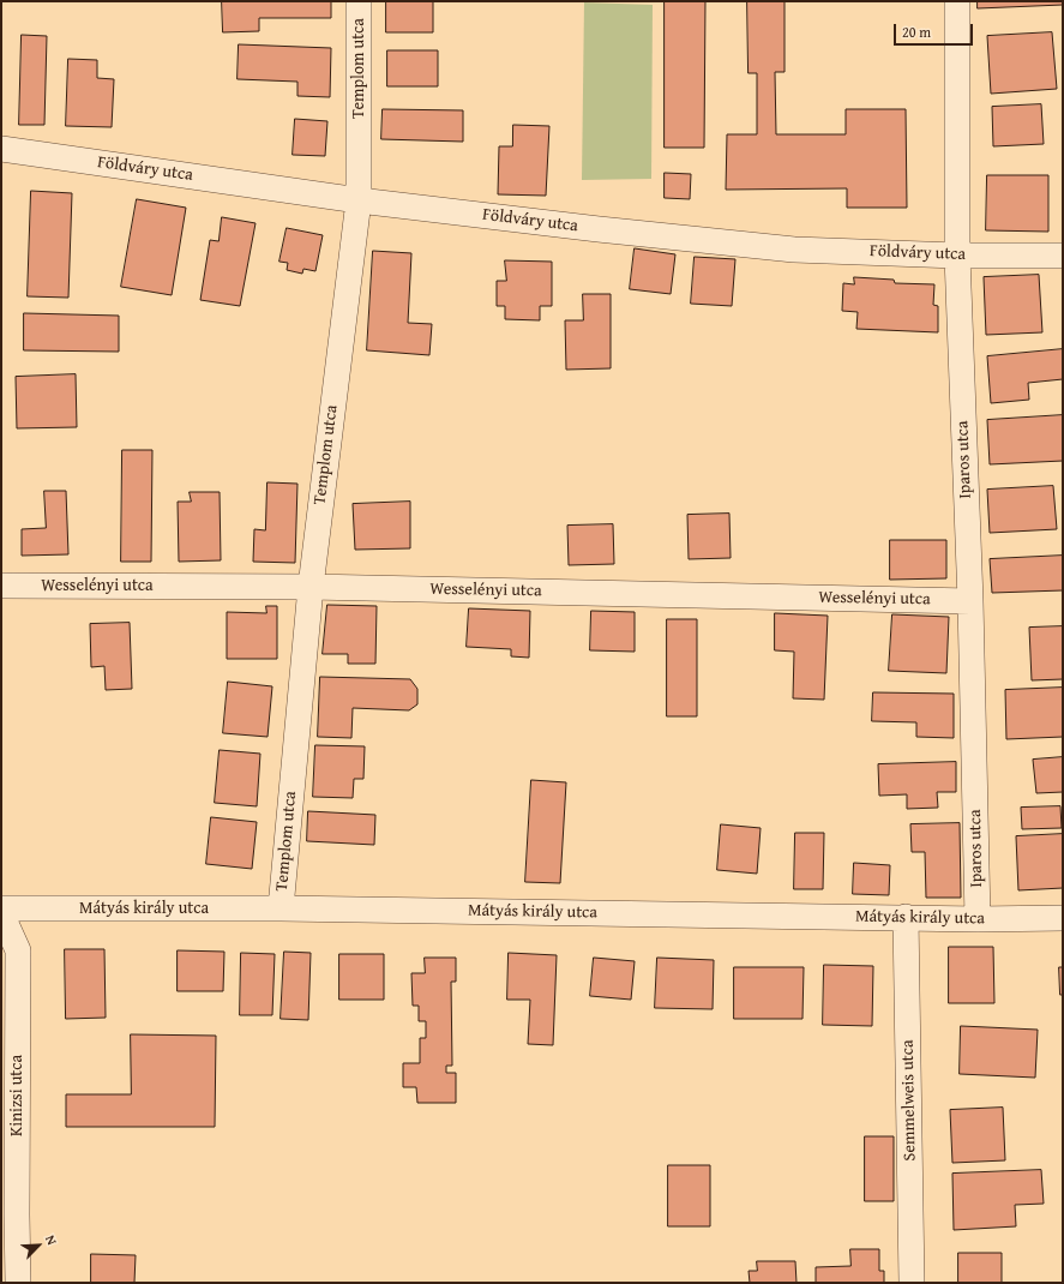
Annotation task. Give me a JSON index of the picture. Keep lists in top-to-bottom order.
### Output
{
  "streets": {
    "street": [
      "Templom utca",
      "Földváry utca",
      "Iparos utca",
      "Wesselényi utca",
      "Mátyás király utca",
      "Kinizsi utca",
      "Semmelweis utca"
    ]
  },
  "crossings": [
    ["Templom utca", "Földváry utca"],
    ["Templom utca", "Wesselényi utca"],
    ["Templom utca", "Mátyás király utca"],
    ["Földváry utca", "Iparos utca"],
    ["Iparos utca", "Wesselényi utca"],
    ["Iparos utca", "Mátyás király utca"],
    ["Mátyás király utca", "Semmelweis utca"]
  ],
  "scale_bar": "20 m",
  "north": "top right"
}
